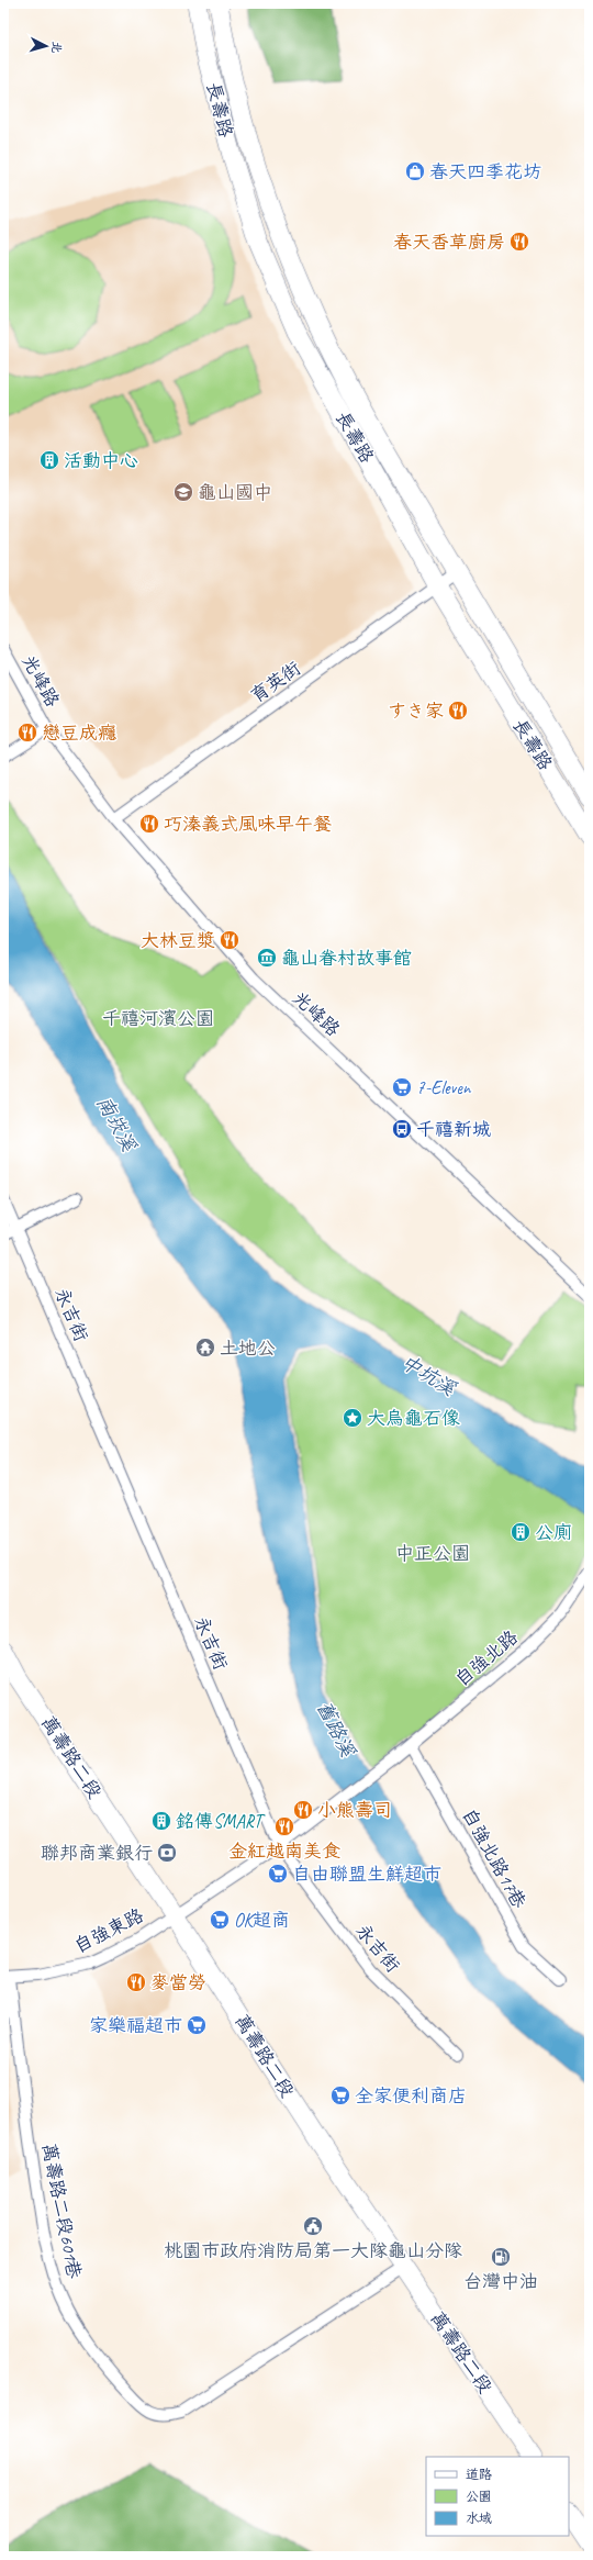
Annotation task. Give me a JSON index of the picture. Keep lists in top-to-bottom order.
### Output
{
  "streets": {
    "main road": ["長壽路", "萬壽路二段"],
    "street": [
      "光峰路",
      "育英街",
      "永吉街",
      "自強北路",
      "自強北路17巷",
      "自強東路",
      "萬壽路二段601巷"
    ]
  },
  "crossings": [
    ["長壽路", "育英街"],
    ["光峰路", "育英街"],
    ["永吉街", "自強北路"],
    ["自強北路", "自強北路17巷"],
    ["萬壽路二段", "自強東路"],
    ["萬壽路二段", "萬壽路二段601巷"],
    ["自強東路", "萬壽路二段601巷"]
  ],
  "water": ["南崁溪", "中坑溪", "舊路溪"],
  "parks": ["千禧河濱公園", "中正公園"],
  "places": {
    "shop": ["春天四季花坊"],
    "restaurant": [
      "春天香草廚房",
      "すき家",
      "戀豆成癮",
      "巧溱義式風味早午餐",
      "大林豆漿",
      "小熊壽司",
      "金紅越南美食",
      "麥當勞"
    ],
    "building": ["活動中心", "公廁", "銘傳SMART"],
    "school or university": ["龜山國中"],
    "museum": ["龜山眷村故事館"],
    "supermarket": [
      "7-Eleven",
      "自由聯盟生鮮超市",
      "OK超商",
      "家樂福超市",
      "全家便利商店"
    ],
    "bus stop": ["千禧新城"],
    "temple": ["土地公"],
    "place": ["大烏龜石像"],
    "bank": ["聯邦商業銀行"],
    "public building": ["桃園市政府消防局第一大隊龜山分隊"],
    "fuel station": ["台灣中油"]
  },
  "legend": ["道路", "公園", "水域"],
  "north": "right"
}
